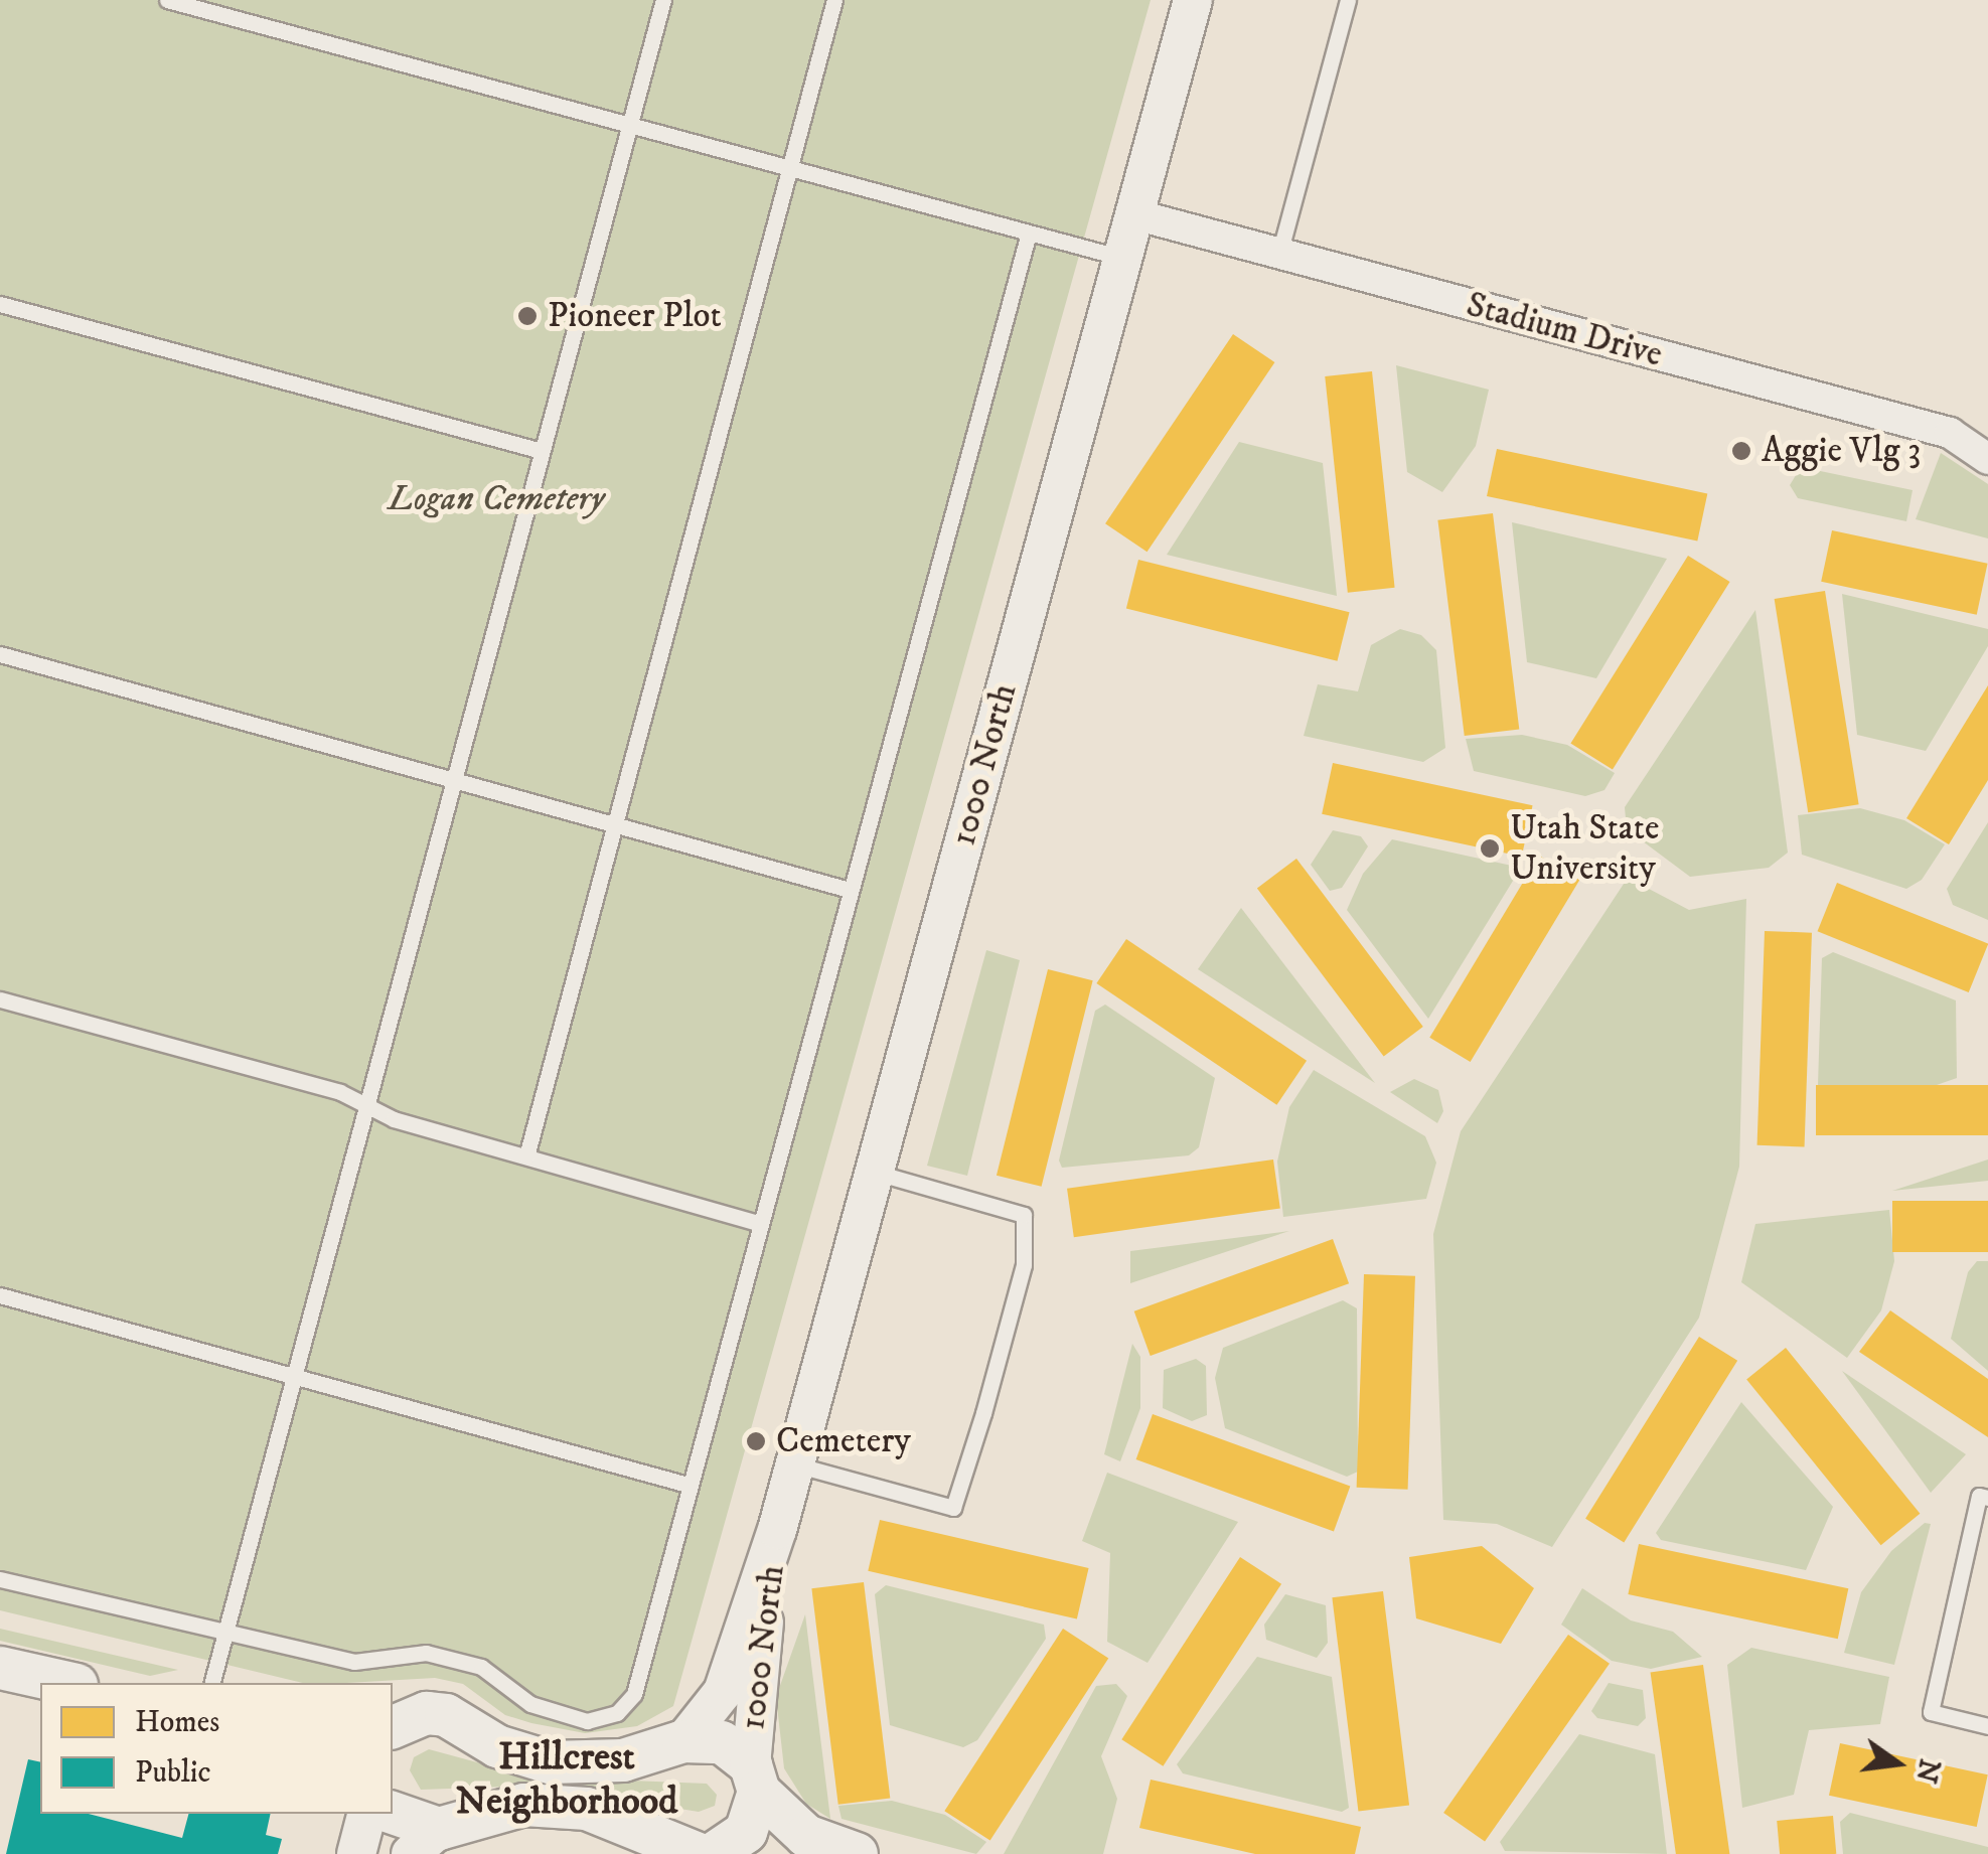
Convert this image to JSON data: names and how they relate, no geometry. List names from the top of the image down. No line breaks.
{"streets":{"street":["Stadium Drive","1000 North"]},"crossings":[["Stadium Drive","1000 North"]],"districts":["Hillcrest Neighborhood"],"parks":["Logan Cemetery"],"places":["Pioneer Plot","Aggie Vlg 3","Utah State University","Cemetery"],"legend":["Homes","Public"],"north":"right"}
